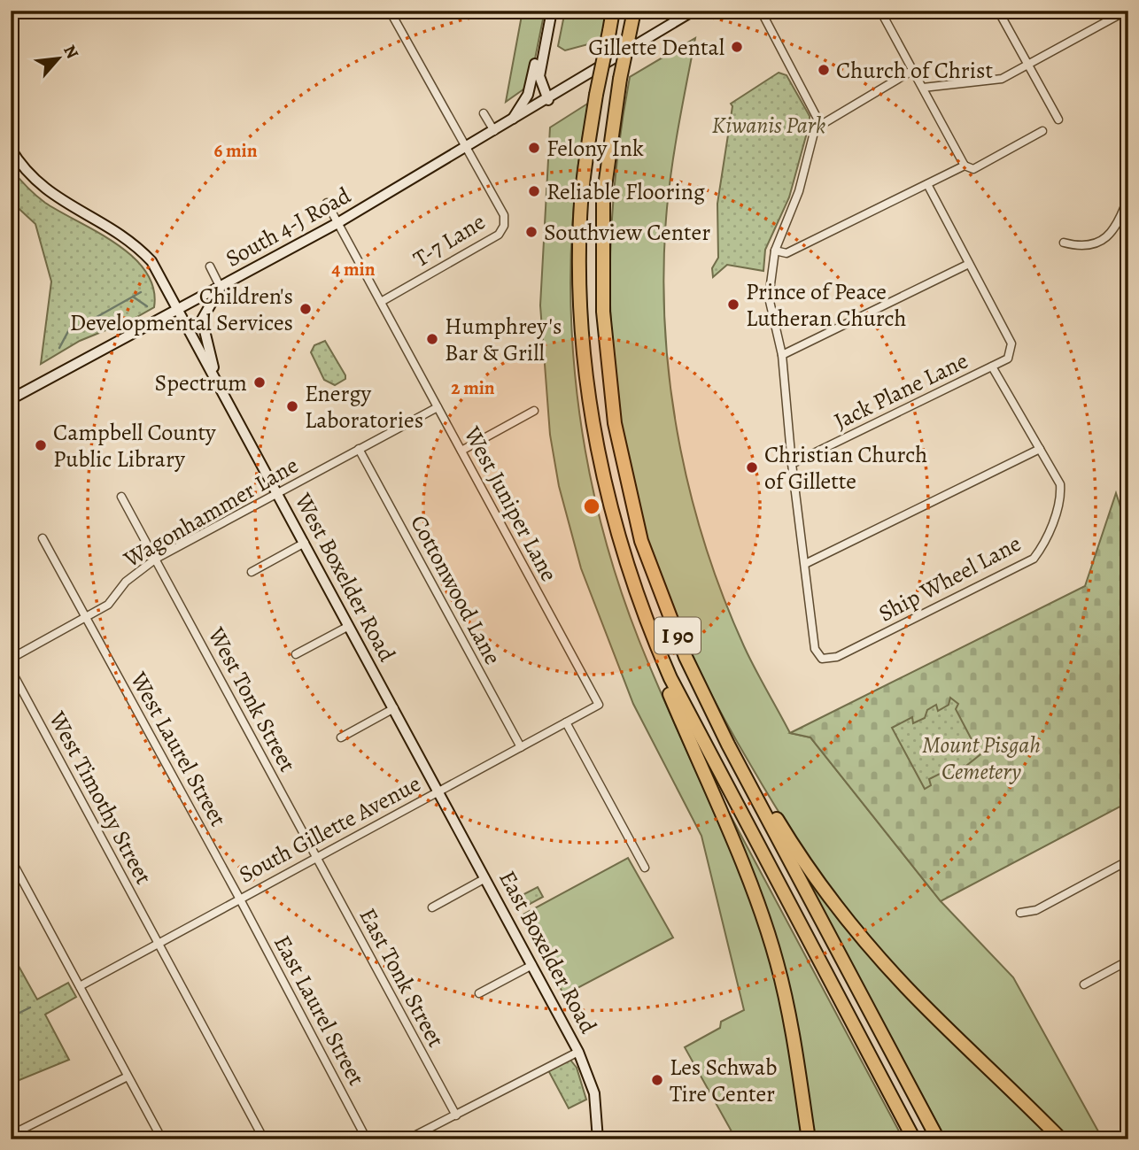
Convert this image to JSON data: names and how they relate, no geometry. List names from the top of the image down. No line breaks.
{"streets":{"highway":["I 90"],"main road":["South 4-J Road","West Boxelder Road","East Boxelder Road"],"street":["T-7 Lane","Jack Plane Lane","West Juniper Lane","Wagonhammer Lane","Ship Wheel Lane","Cottonwood Lane","West Tonk Street","West Laurel Street","West Timothy Street","South Gillette Avenue","East Tonk Street","East Laurel Street"]},"crossings":[["South 4-J Road","T-7 Lane"],["South 4-J Road","West Juniper Lane"],["T-7 Lane","West Juniper Lane"],["West Juniper Lane","Wagonhammer Lane"],["West Juniper Lane","South Gillette Avenue"],["Wagonhammer Lane","West Boxelder Road"],["Wagonhammer Lane","Cottonwood Lane"],["Wagonhammer Lane","West Tonk Street"],["Wagonhammer Lane","West Laurel Street"],["West Boxelder Road","South Gillette Avenue"],["West Boxelder Road","East Boxelder Road"],["Cottonwood Lane","South Gillette Avenue"],["West Tonk Street","South Gillette Avenue"],["West Tonk Street","East Tonk Street"],["West Laurel Street","South Gillette Avenue"],["West Laurel Street","East Laurel Street"],["West Timothy Street","South Gillette Avenue"],["South Gillette Avenue","East Boxelder Road"],["South Gillette Avenue","East Tonk Street"],["South Gillette Avenue","East Laurel Street"]],"parks":["Kiwanis Park","Mount Pisgah Cemetery"],"places":["Gillette Dental","Church of Christ","Felony Ink","Reliable Flooring","Southview Center","Prince of Peace Lutheran Church","Children's Developmental Services","Humphrey's Bar & Grill","Spectrum","Energy Laboratories","Campbell County Public Library","Christian Church of Gillette","Les Schwab Tire Center"],"north":"top right","rings":["6 min","4 min","2 min"]}
